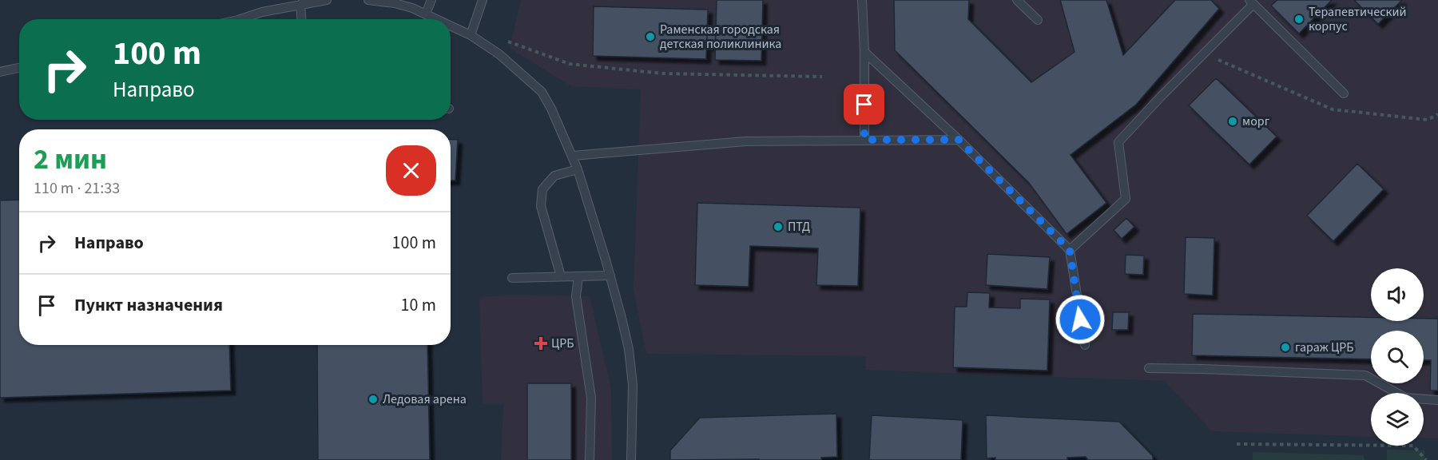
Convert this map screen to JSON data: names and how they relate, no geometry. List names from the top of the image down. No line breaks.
{"places":{"other":["Терапевтический корпус","Раменская городская детская поликлиника","морг","ПТД","гараж ЦРБ","Ледовая арена"],"health":["ЦРБ"]},"page":{"turn":["100 m","Направо"],"heading":["2 мин","110 m · 21:33"],"list":[{"name":"Направо","value":"100 m"},{"name":"Пункт назначения","value":"10 m"}]}}
